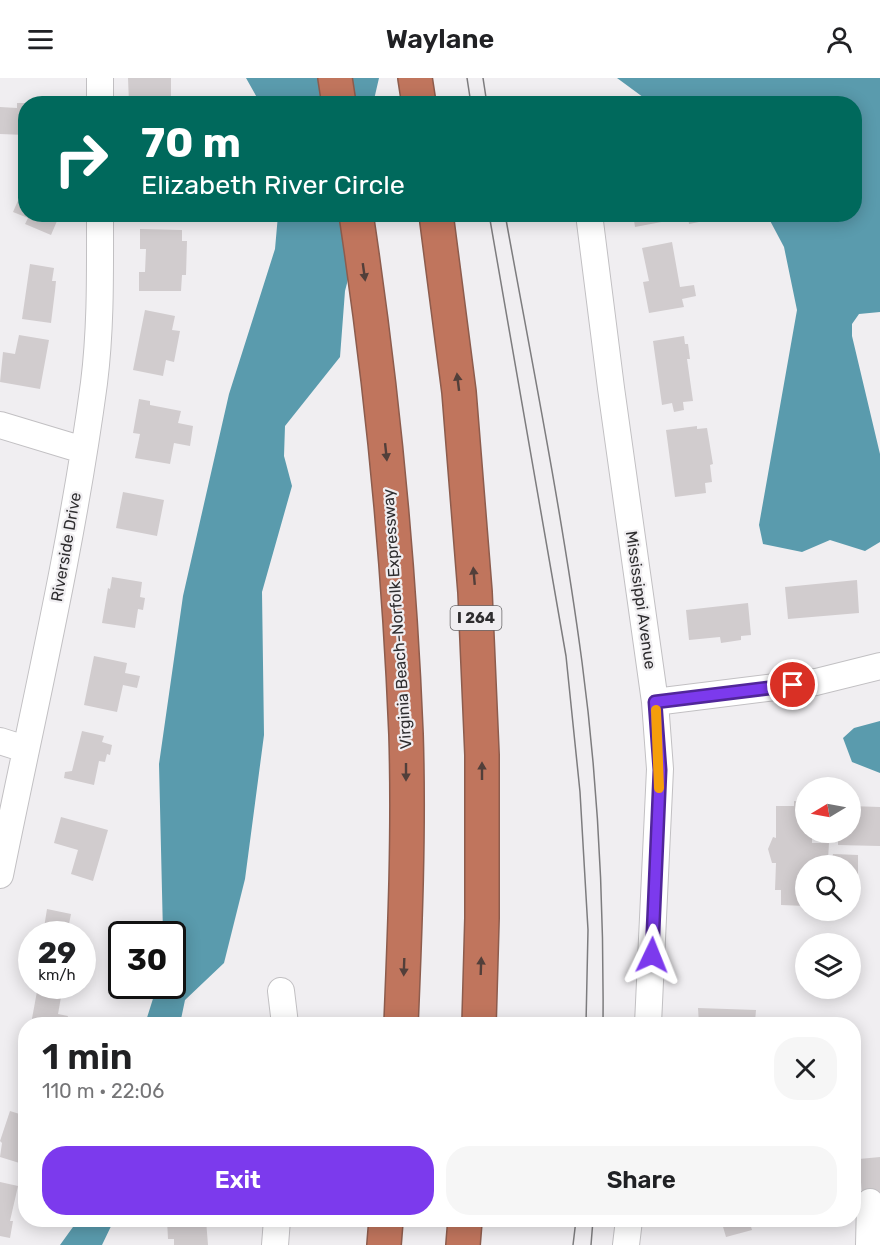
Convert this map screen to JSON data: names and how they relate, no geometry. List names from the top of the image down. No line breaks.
{"streets":{"highway":["I 264","Virginia Beach-Norfolk Expressway"],"street":["Riverside Drive","Mississippi Avenue"]},"north":"left","page":{"header":"Waylane","turn":["70 m","Elizabeth River Circle"],"speed":"29 km/h","limit":"30","heading":["1 min","110 m · 22:06"],"buttons":["Exit","Share"]}}
